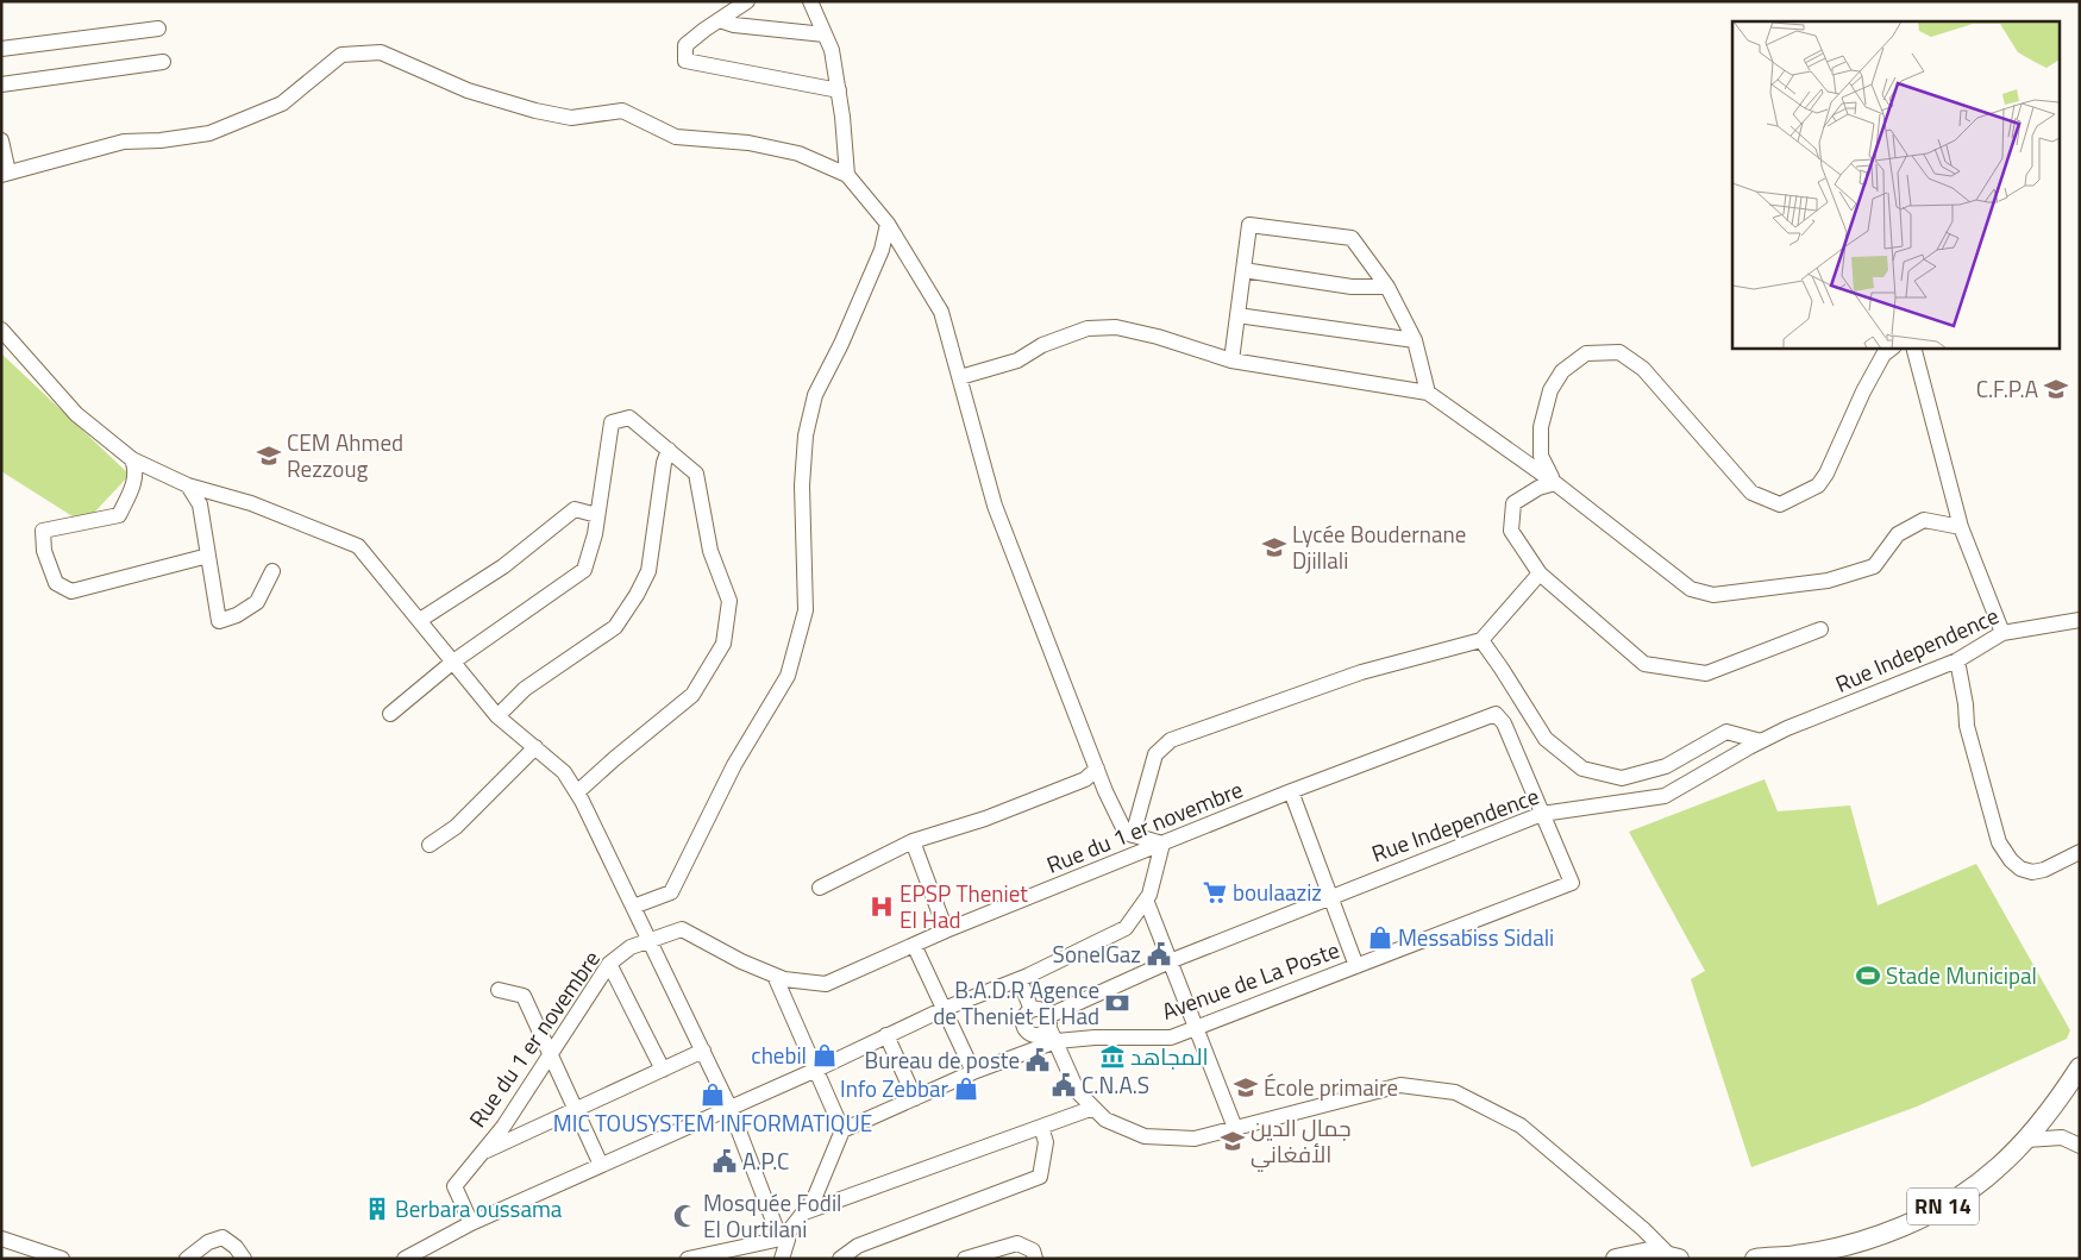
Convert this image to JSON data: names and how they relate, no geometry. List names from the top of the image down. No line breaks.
{"streets":{"main road":["RN 14"],"street":["Rue Independence","Rue du 1 er novembre","Avenue de La Poste"]},"crossings":[["Rue Independence","Avenue de La Poste"],["Rue du 1 er novembre","Avenue de La Poste"]],"places":{"school or university":["C.F.P.A","CEM Ahmed Rezzoug","Lycée Boudernane Djillali","École primaire","جمال الدين الأفغاني"],"supermarket":["boulaaziz"],"hospital":["EPSP Theniet El Had"],"shop":["Messabiss Sidali","chebil","Info Zebbar","MIC TOUSYSTEM INFORMATIQUE"],"public building":["SonelGaz","Bureau de poste","C.N.A.S","A.P.C"],"sports":["Stade Municipal"],"bank":["B.A.D.R Agence de Theniet El Had"],"museum":["المجاهد"],"building":["Berbara oussama"],"mosque":["Mosquée Fodil El Ourtilani"]}}
